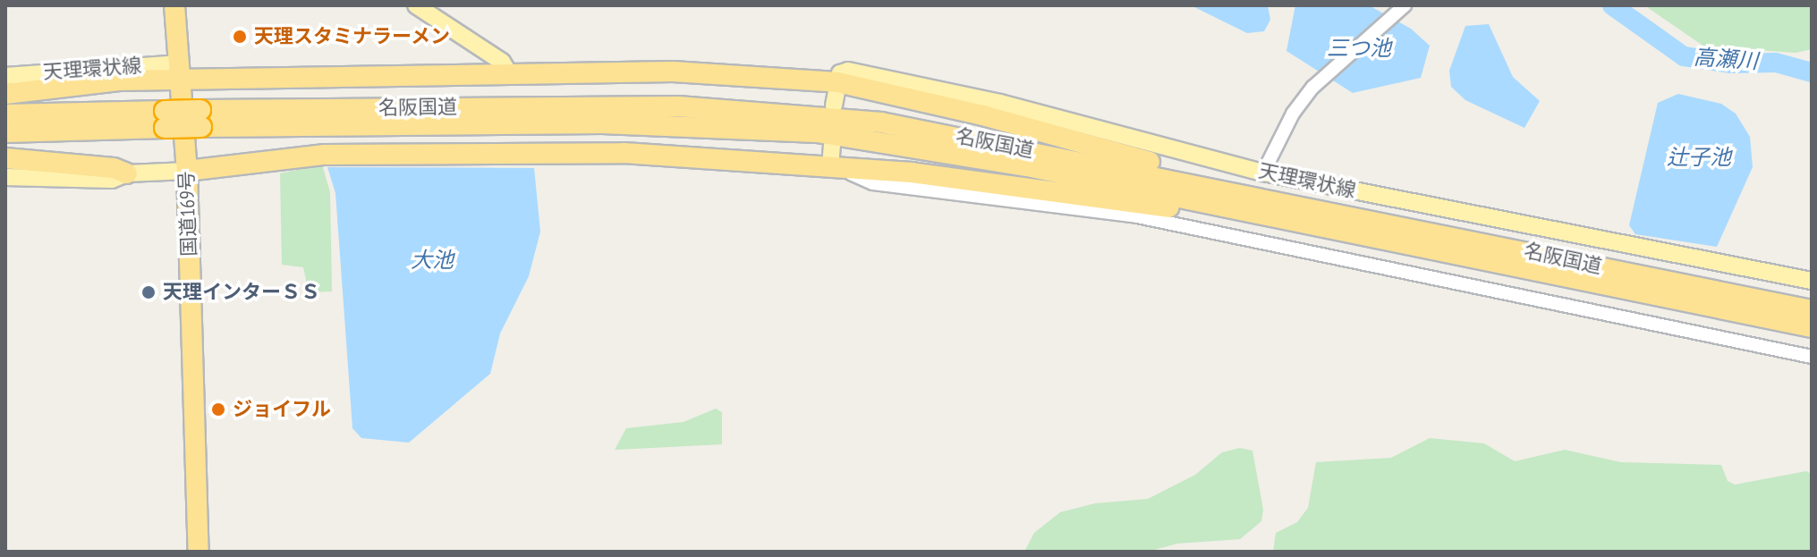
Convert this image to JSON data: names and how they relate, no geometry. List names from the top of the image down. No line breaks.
{"streets":{"highway":["名阪国道","国道169号"],"main road":["天理環状線"]},"crossings":[["天理環状線","国道169号"]],"water":["三つ池","高瀬川","辻子池","大池"],"places":["天理スタミナラーメン","天理インターＳＳ","ジョイフル"]}
